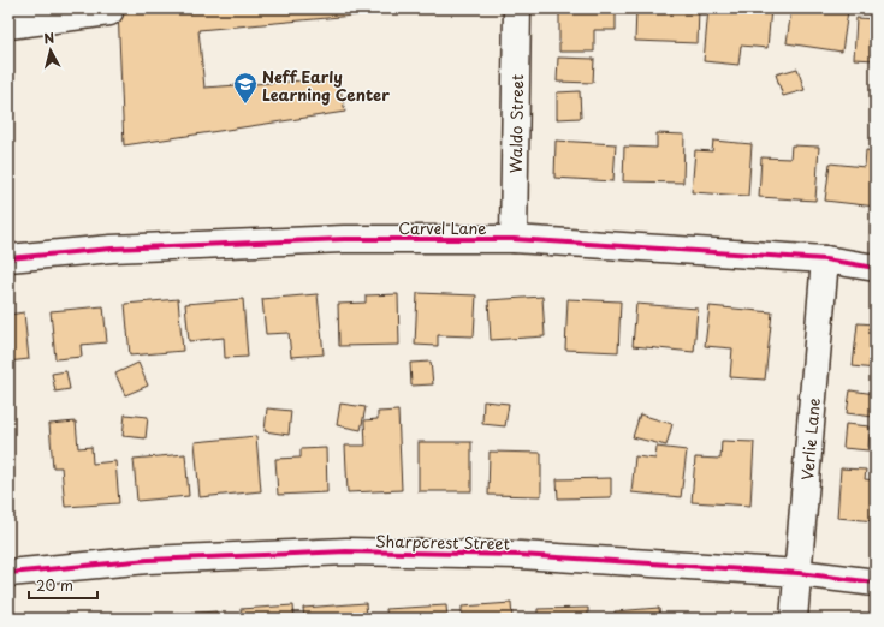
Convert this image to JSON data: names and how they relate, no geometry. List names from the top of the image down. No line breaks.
{"streets":{"street":["Waldo Street","Carvel Lane","Verlie Lane","Sharpcrest Street"]},"crossings":[["Waldo Street","Carvel Lane"],["Carvel Lane","Verlie Lane"],["Verlie Lane","Sharpcrest Street"]],"places":{"school or university":["Neff Early Learning Center"]},"scale_bar":"20 m","north":"top"}
